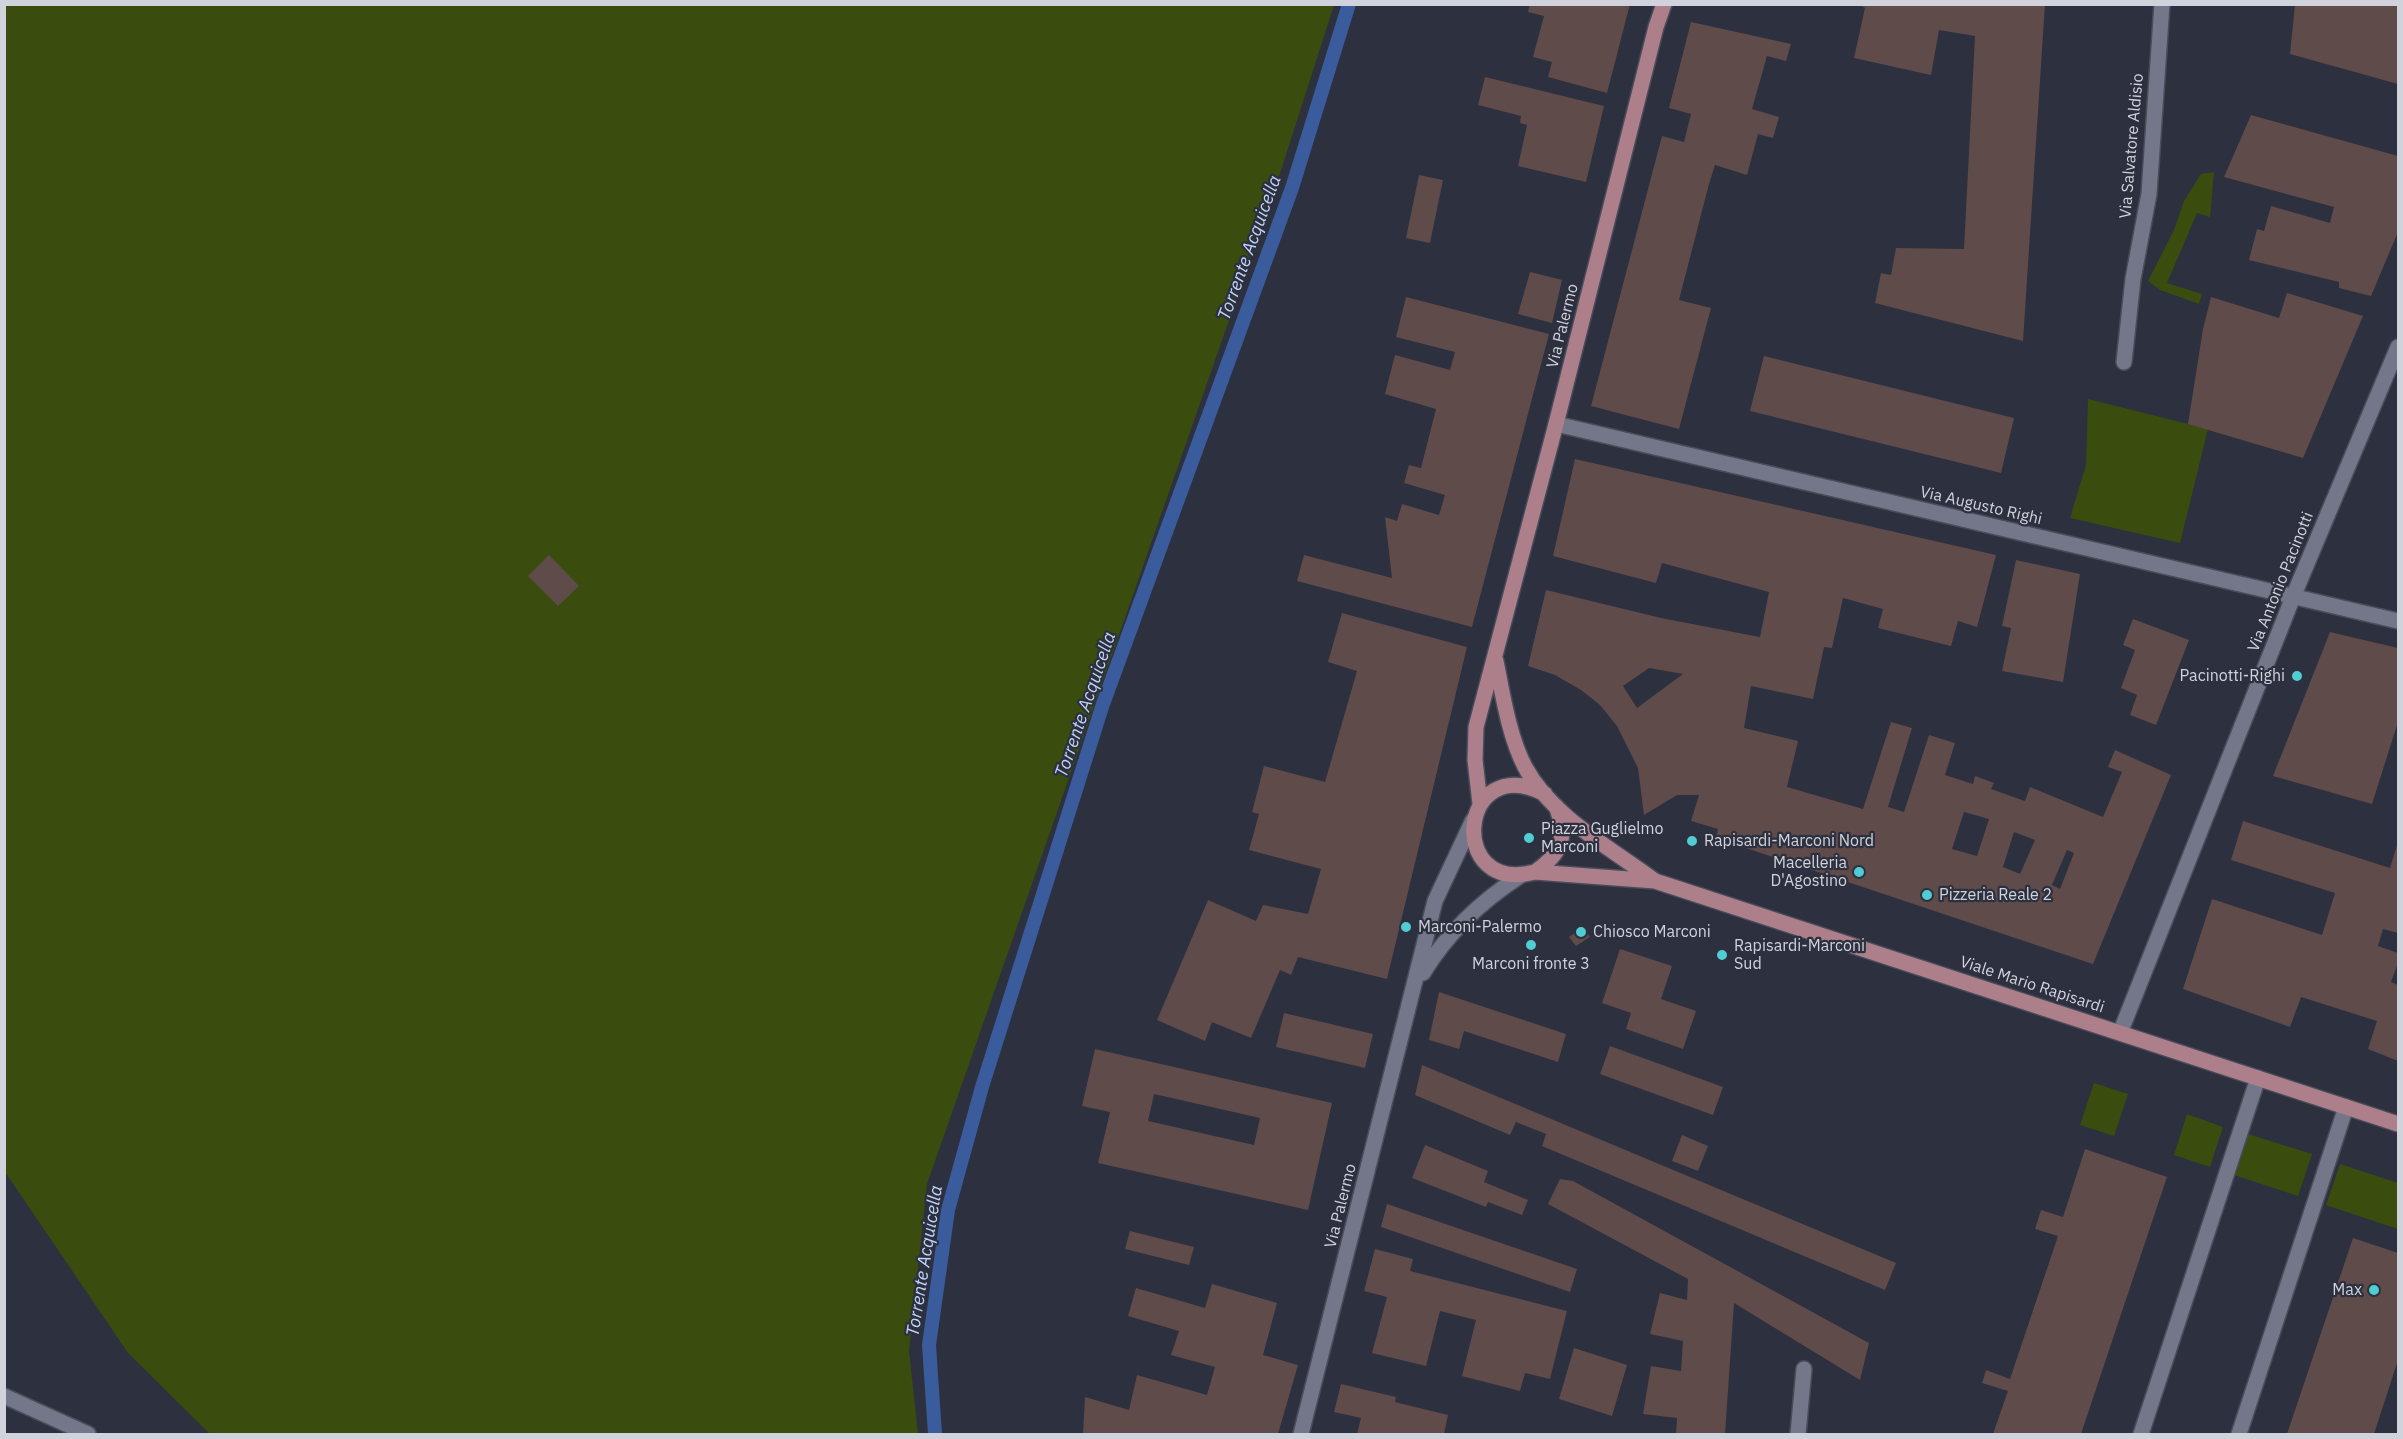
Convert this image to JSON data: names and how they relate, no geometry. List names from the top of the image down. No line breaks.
{"streets":{"main road":["Via Salvatore Aldisio","Via Palermo","Via Augusto Righi","Via Antonio Pacinotti","Viale Mario Rapisardi"]},"crossings":[["Via Palermo","Via Augusto Righi"],["Via Augusto Righi","Via Antonio Pacinotti"],["Via Antonio Pacinotti","Viale Mario Rapisardi"]],"water":["Torrente Acquicella"],"places":["Pacinotti-Righi","Piazza Guglielmo Marconi","Rapisardi-Marconi Nord","Macelleria D'Agostino","Pizzeria Reale 2","Marconi-Palermo","Chiosco Marconi","Marconi fronte 3","Rapisardi-Marconi Sud","Max"]}
